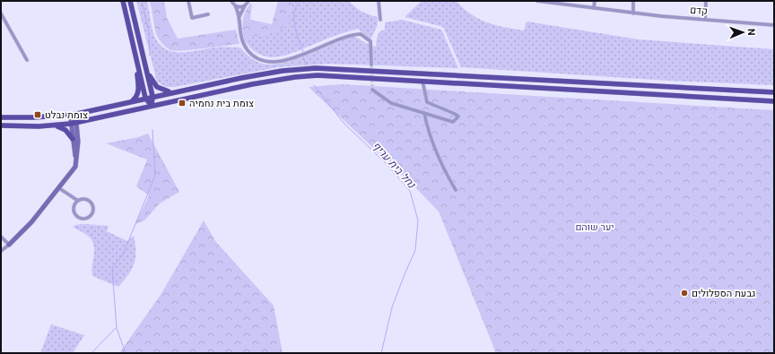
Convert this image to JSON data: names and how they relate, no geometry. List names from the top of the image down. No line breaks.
{"streets":{"street":["קדם"]},"water":["נחל בית עריף"],"parks":["יער שוהם"],"places":{"transit":["צומת בית נחמיה","צומת נבלט"],"other":["גבעת הספלולים"]},"north":"right"}
